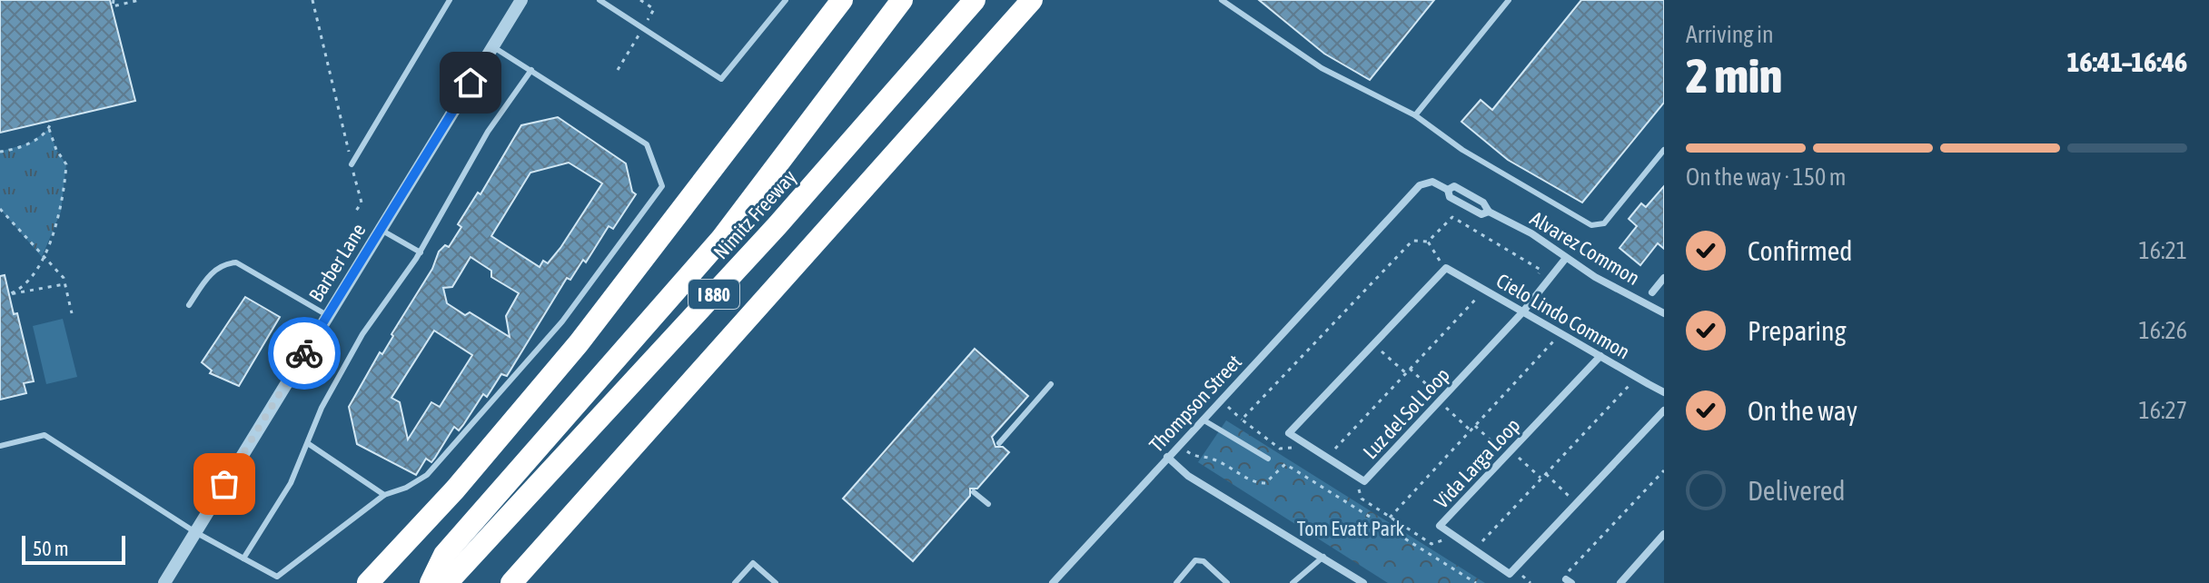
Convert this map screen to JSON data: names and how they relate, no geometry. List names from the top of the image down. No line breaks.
{"streets":{"highway":["Nimitz Freeway","I 880"],"street":["Alvarez Common","Barber Lane","Cielo Lindo Common","Thompson Street","Luz del Sol Loop","Vida Larga Loop"]},"crossings":[["Alvarez Common","Thompson Street"],["Alvarez Common","Luz del Sol Loop"],["Cielo Lindo Common","Luz del Sol Loop"],["Cielo Lindo Common","Vida Larga Loop"]],"parks":["Tom Evatt Park"],"scale_bar":"50 m","page":{"heading":["2 min","Arriving in","16:41–16:46"],"bar":"On the way · 150 m","list":[["Confirmed","16:21"],["Preparing","16:26"],["On the way","16:27"],"Delivered"],"scale":"50 m"}}
